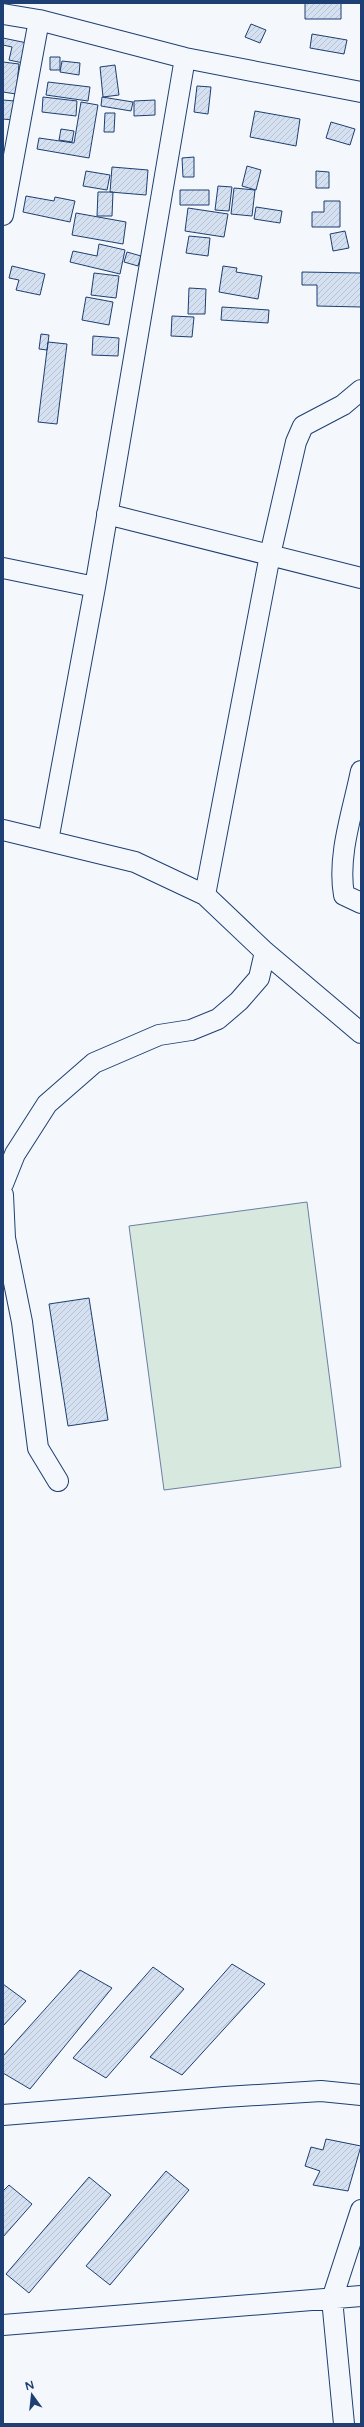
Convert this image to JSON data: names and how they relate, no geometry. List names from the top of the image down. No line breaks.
{"north":"top"}
